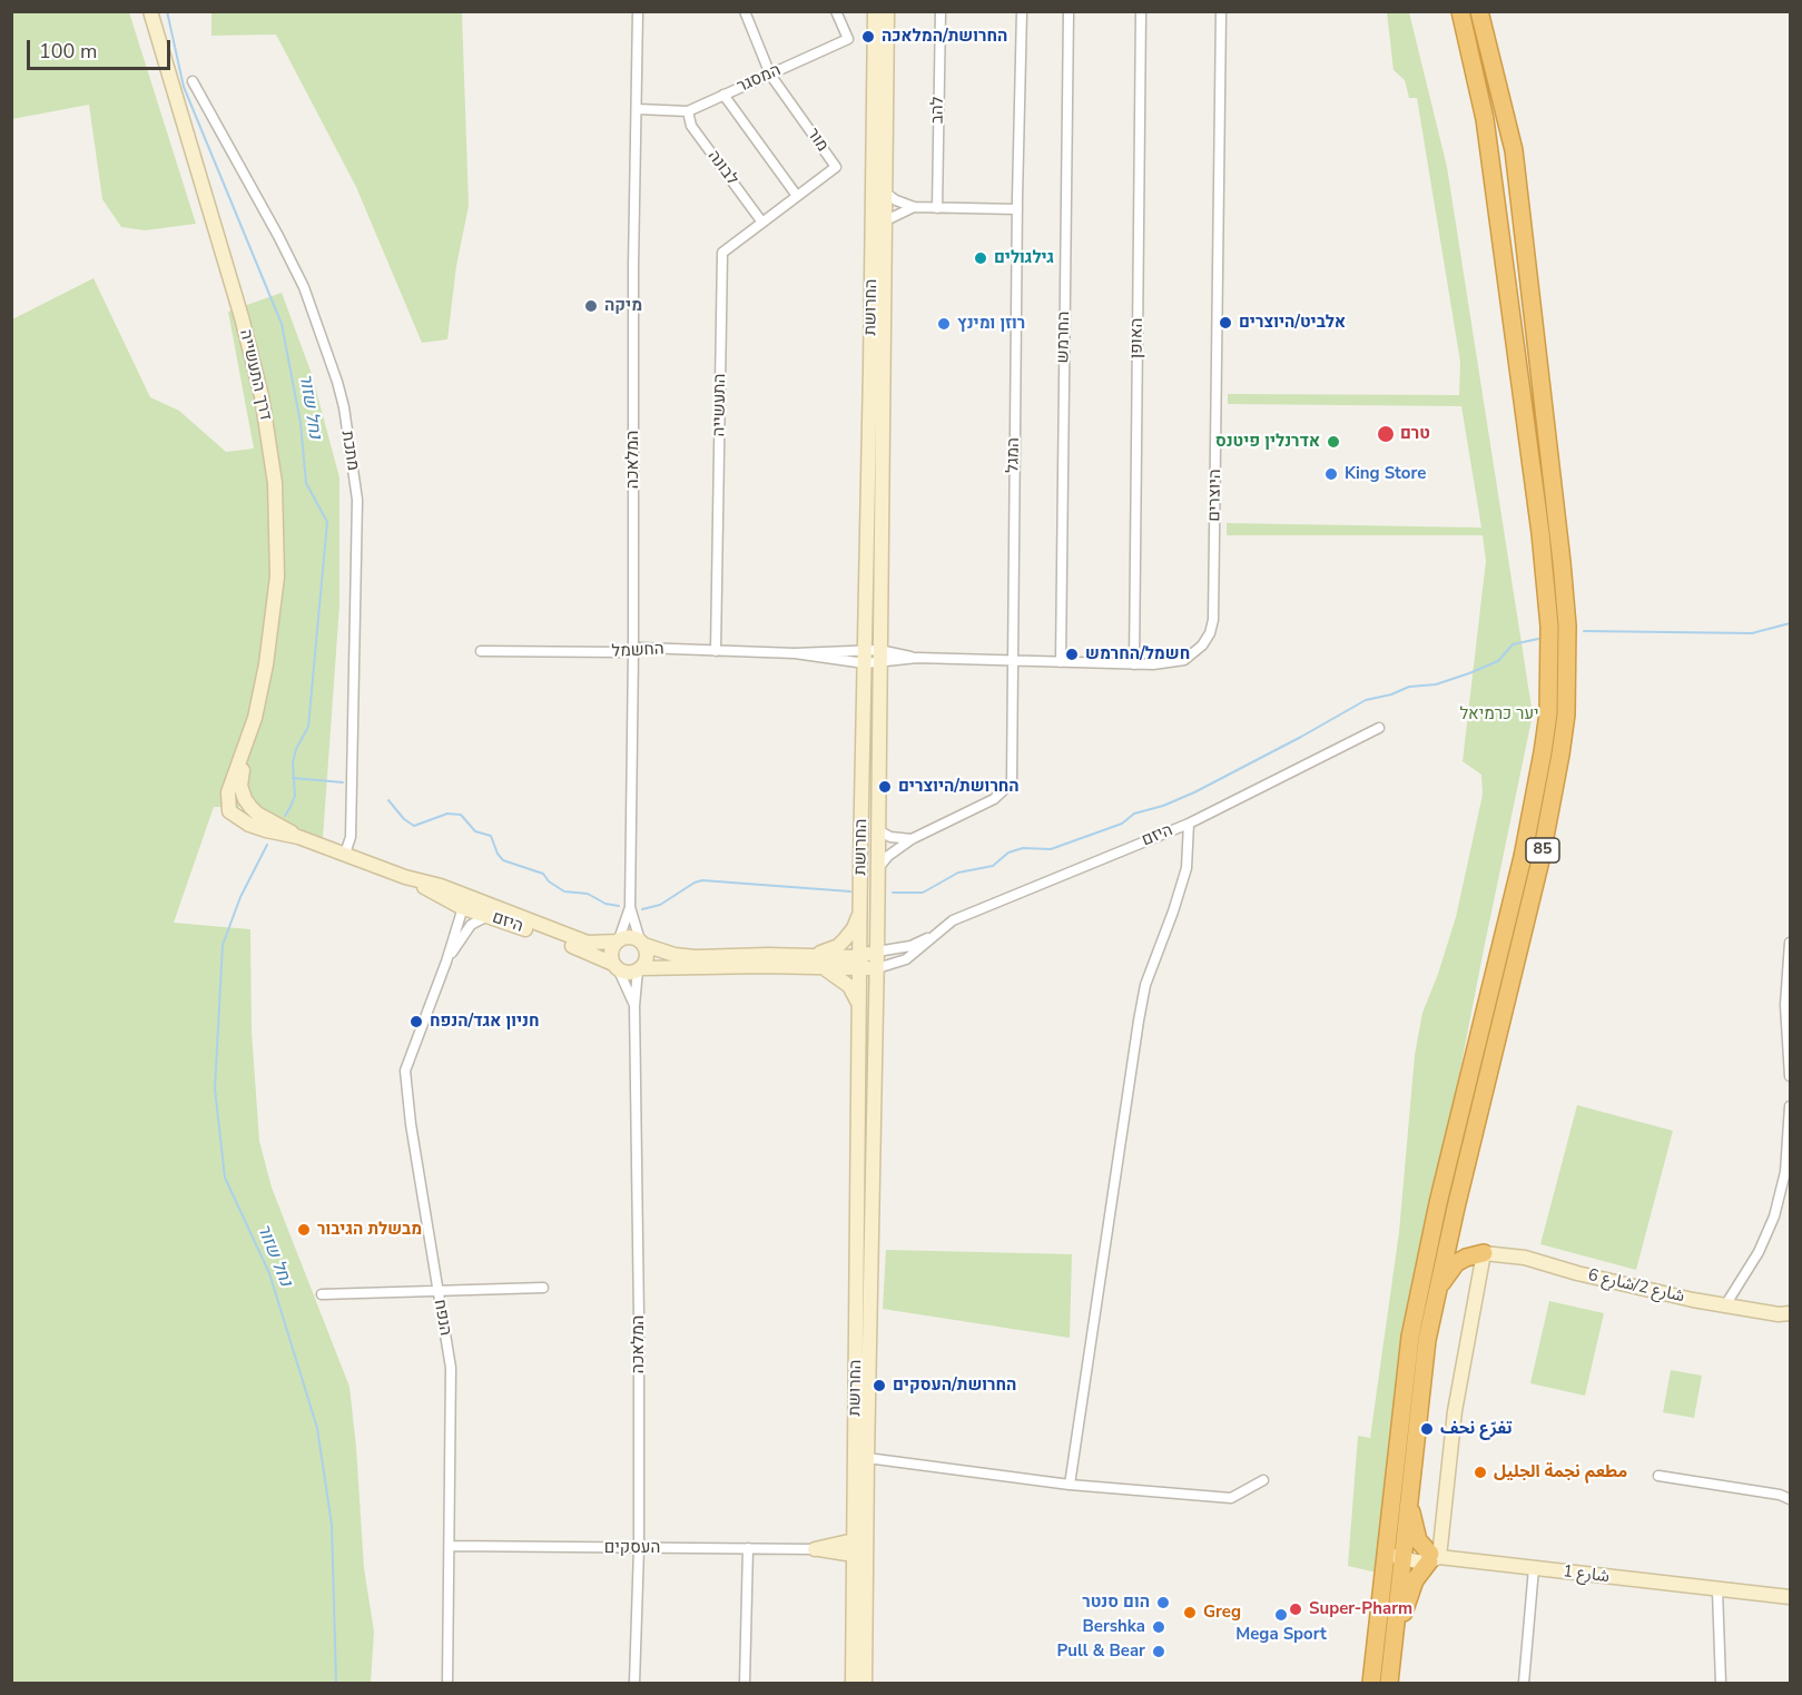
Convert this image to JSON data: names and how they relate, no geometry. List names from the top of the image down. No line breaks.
{"streets":{"highway":["85"],"street":["המסגר","להב","מור","לבונה","החרושת","החרמש","האופן","דרך התעשייה","התעשייה","מתכת","המגל","המלאכה","היוצרים","החשמל","היזם","شارع 2/شارع 6","הנפח","העסקים","شارع 1"]},"crossings":[["המסגר","מור"],["המסגר","לבונה"],["המסגר","המלאכה"],["מור","התעשייה"],["לבונה","התעשייה"],["החרושת","המגל"],["החרושת","היוצרים"],["החרושת","החשמל"],["החרושת","היזם"],["החרמש","היוצרים"],["האופן","היוצרים"],["דרך התעשייה","מתכת"],["דרך התעשייה","היזם"],["התעשייה","החשמל"],["מתכת","היזם"],["המגל","היוצרים"],["המלאכה","החשמל"],["המלאכה","היזם"],["המלאכה","העסקים"],["היוצרים","החשמל"],["היזם","הנפח"],["85","شارع 1"],["הנפח","העסקים"]],"water":["נחל שזור"],"parks":["יער כרמיאל"],"places":["החרושת/המלאכה","גילגולים","מיקה","אלביט/היוצרים","רוזן ומינץ","טרם","אדרנלין פיטנס","King Store","חשמל/החרמש","החרושת/היוצרים","חניון אגד/הנפח","מבשלת הגיבור","החרושת/העסקים","تفرّع نحف","مطعم نجمة الجليل","הום סנטר","Super-Pharm","Greg","Mega Sport","Bershka","Pull & Bear"],"scale_bar":"100 m"}
